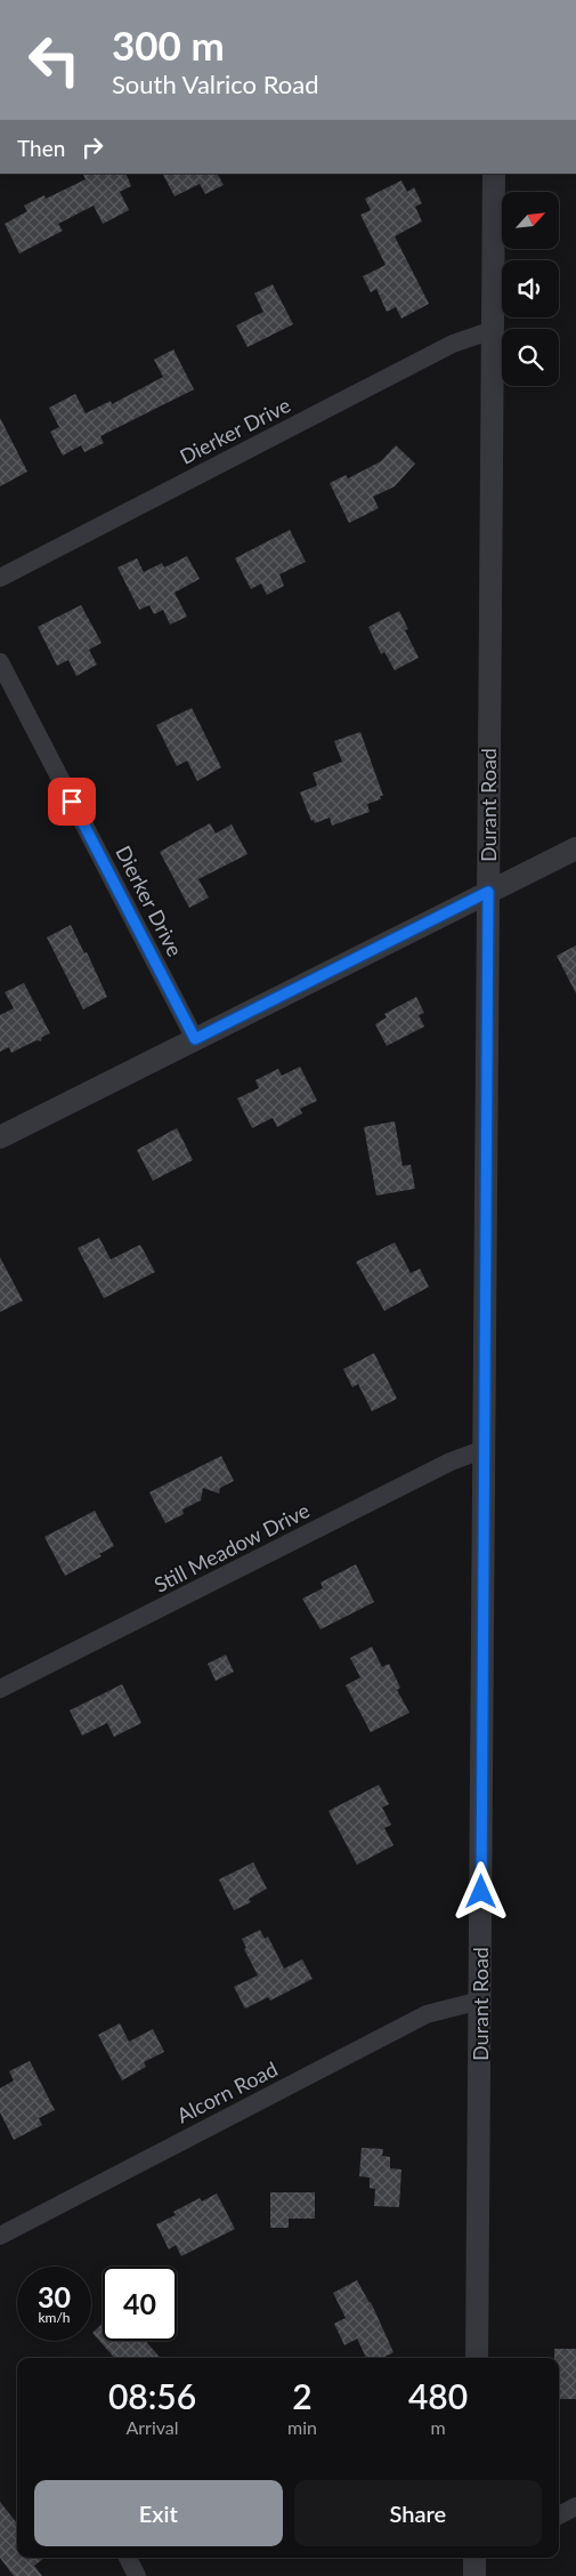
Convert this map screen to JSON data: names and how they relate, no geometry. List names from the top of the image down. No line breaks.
{"streets":{"street":["Dierker Drive","Durant Road","Still Meadow Drive","Alcorn Road"]},"crossings":[["Dierker Drive","Durant Road"],["Durant Road","Still Meadow Drive"],["Durant Road","Alcorn Road"]],"north":"top right","page":{"turn":["300 m","South Valrico Road"],"then":"Then","speed":"30 km/h","limit":"40","eta":["08:56","Arrival","2","min","480","m"],"buttons":["Exit","Share"]}}
